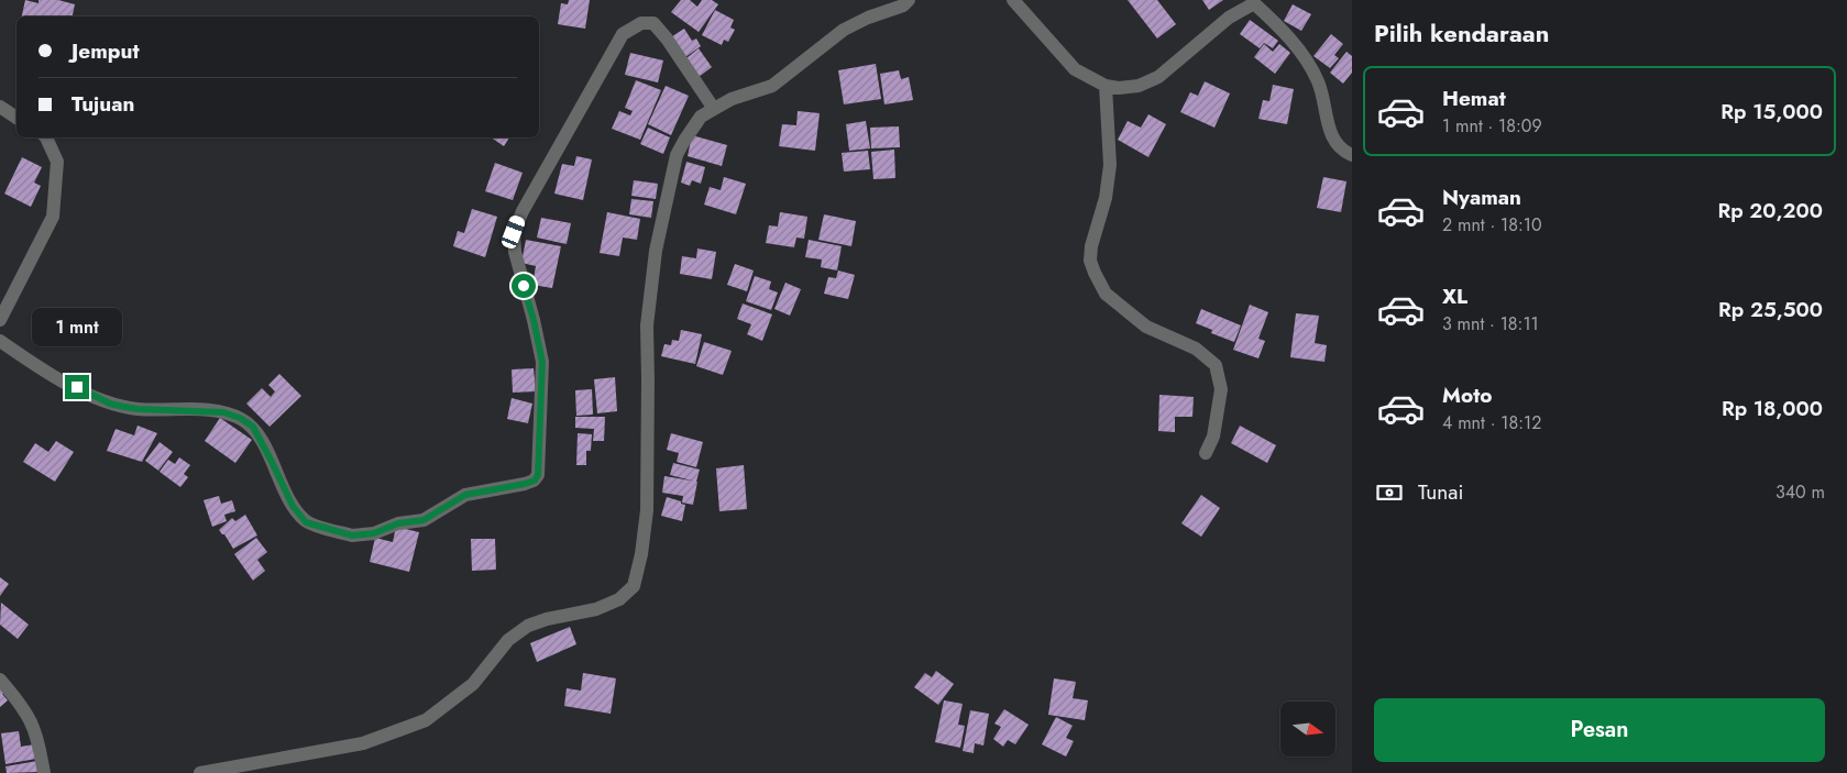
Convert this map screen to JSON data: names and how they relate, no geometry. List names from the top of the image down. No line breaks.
{"north":"right","page":{"heading":"Pilih kendaraan","banner":["Jemput","Tujuan"],"list":[{"name":"Hemat","note":"1 mnt · 18:09","value":"Rp 15,000"},{"name":"Nyaman","note":"2 mnt · 18:10","value":"Rp 20,200"},{"name":"XL","note":"3 mnt · 18:11","value":"Rp 25,500"},{"name":"Moto","note":"4 mnt · 18:12","value":"Rp 18,000"}],"bubble":"1 mnt","pay":["Tunai","340 m"],"buttons":"Pesan"}}
